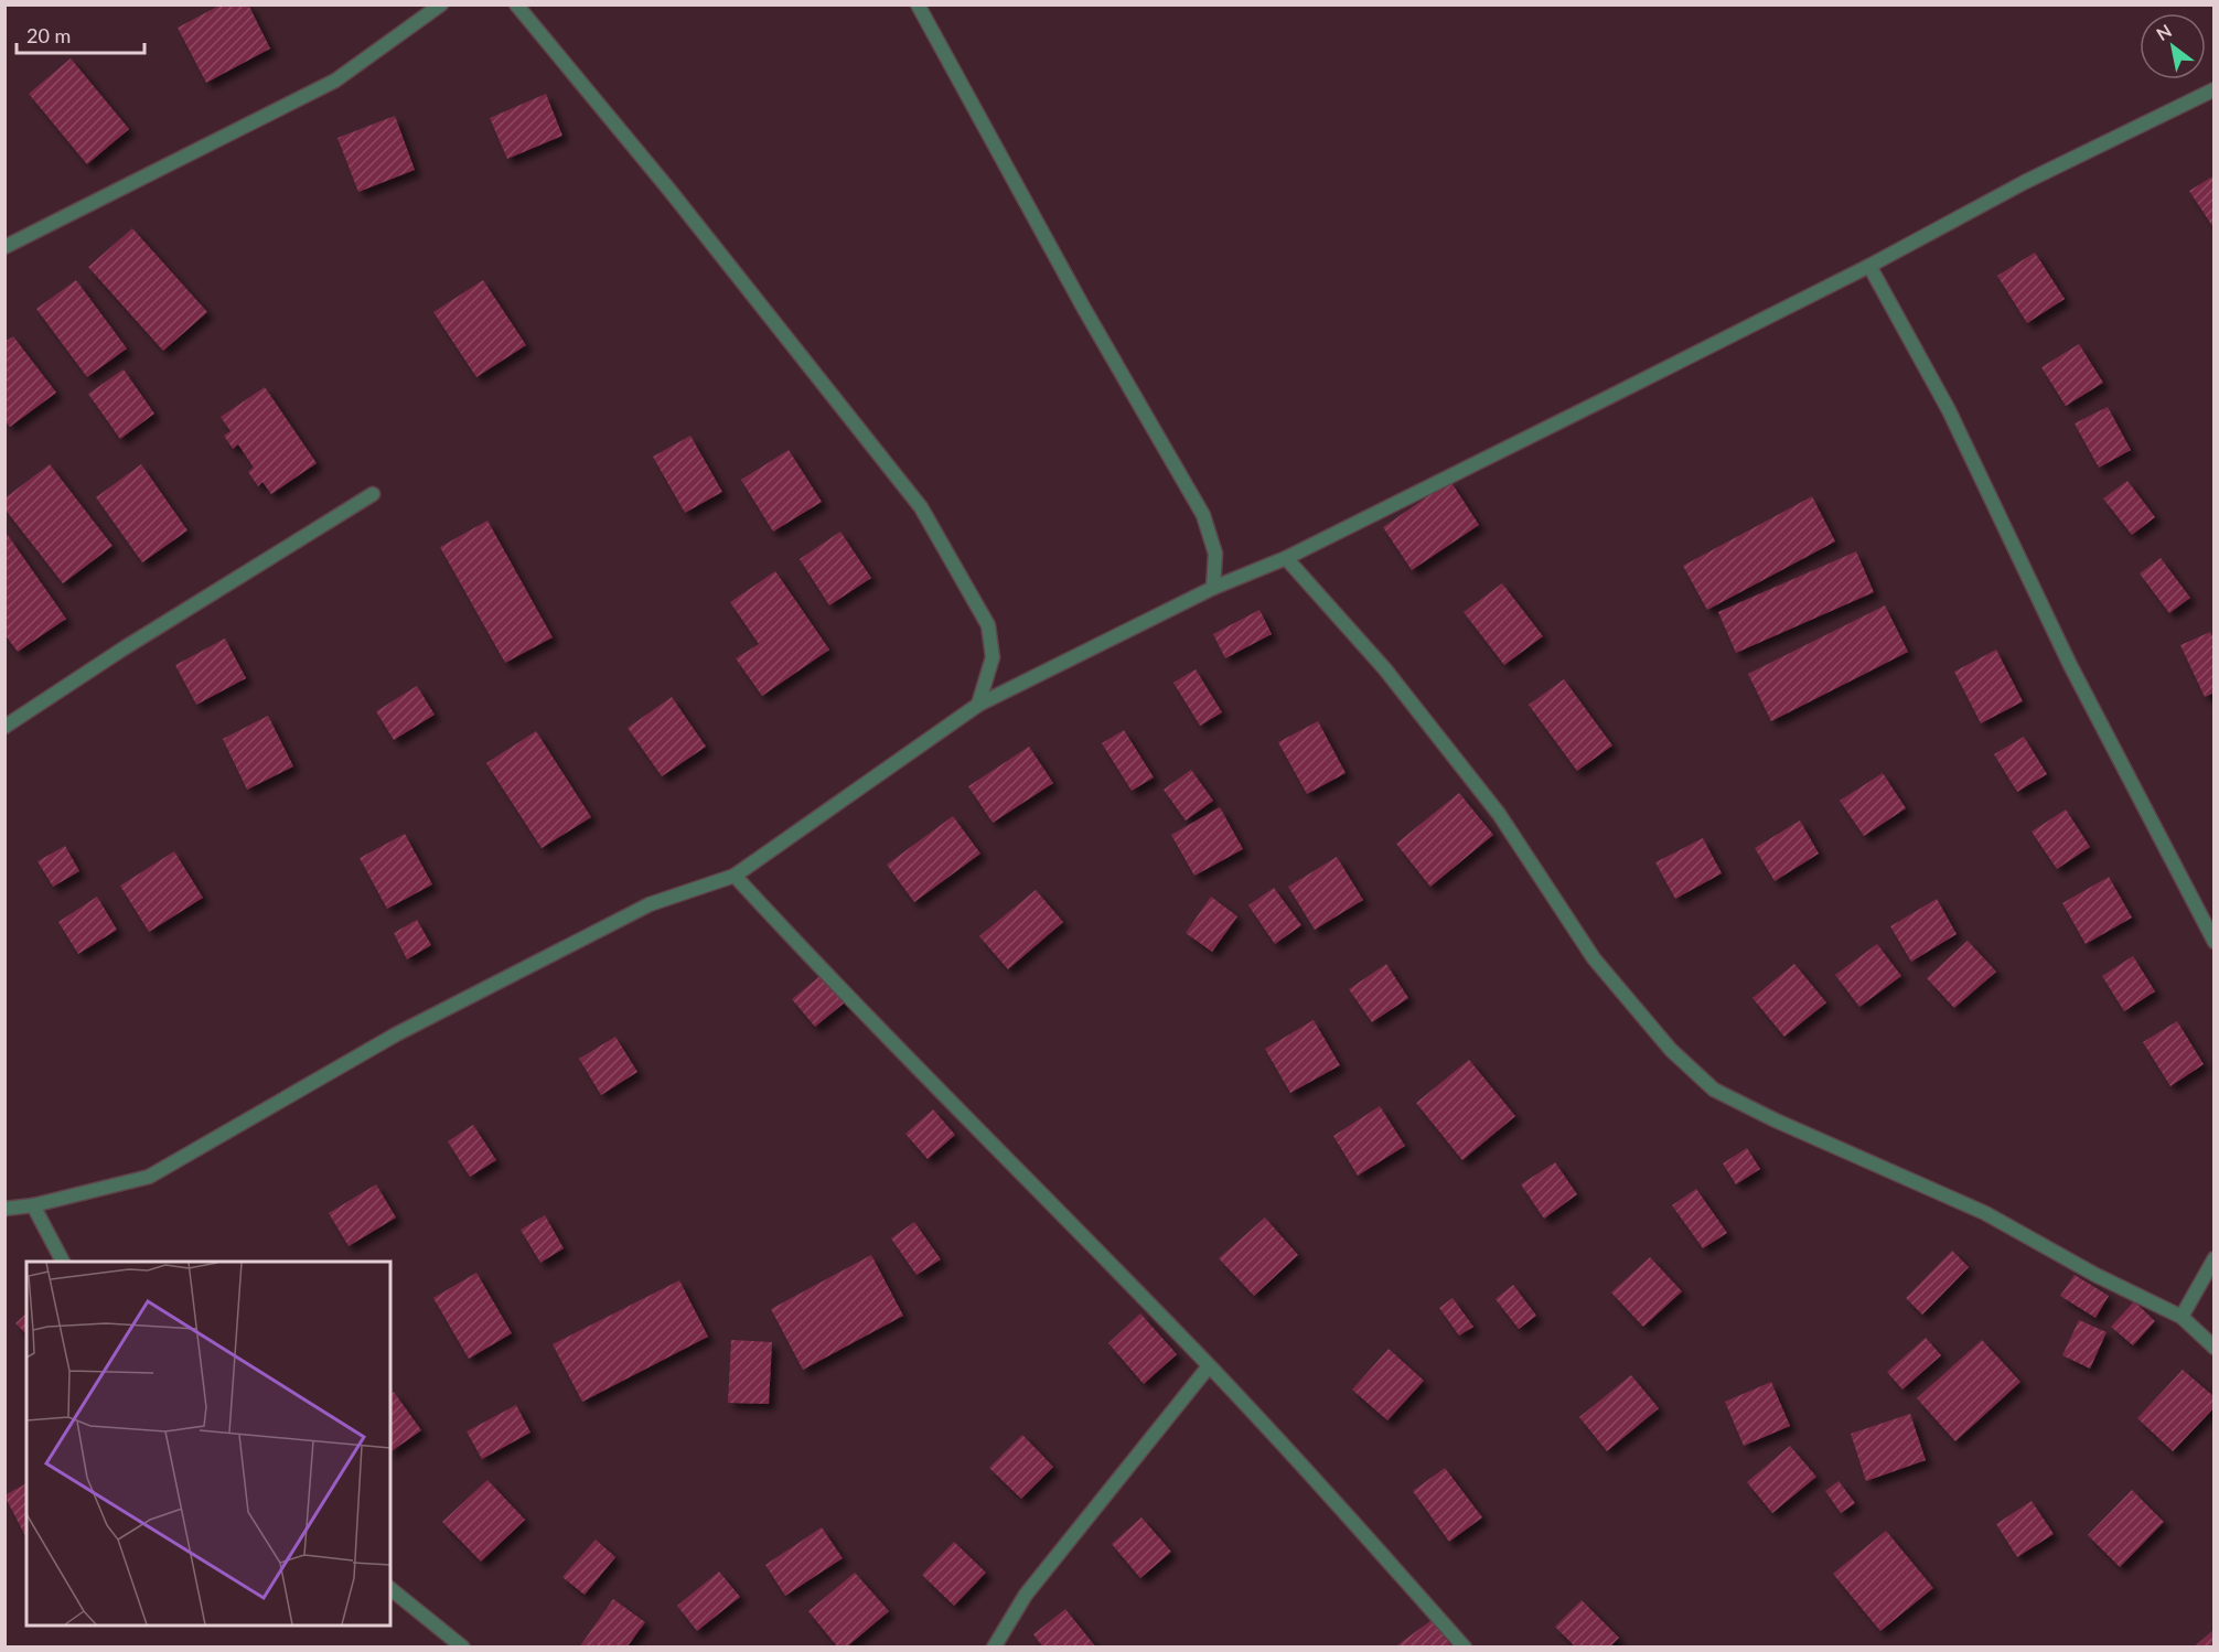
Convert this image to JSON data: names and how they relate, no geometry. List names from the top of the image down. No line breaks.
{"scale_bar":"20 m","north":"top left"}
